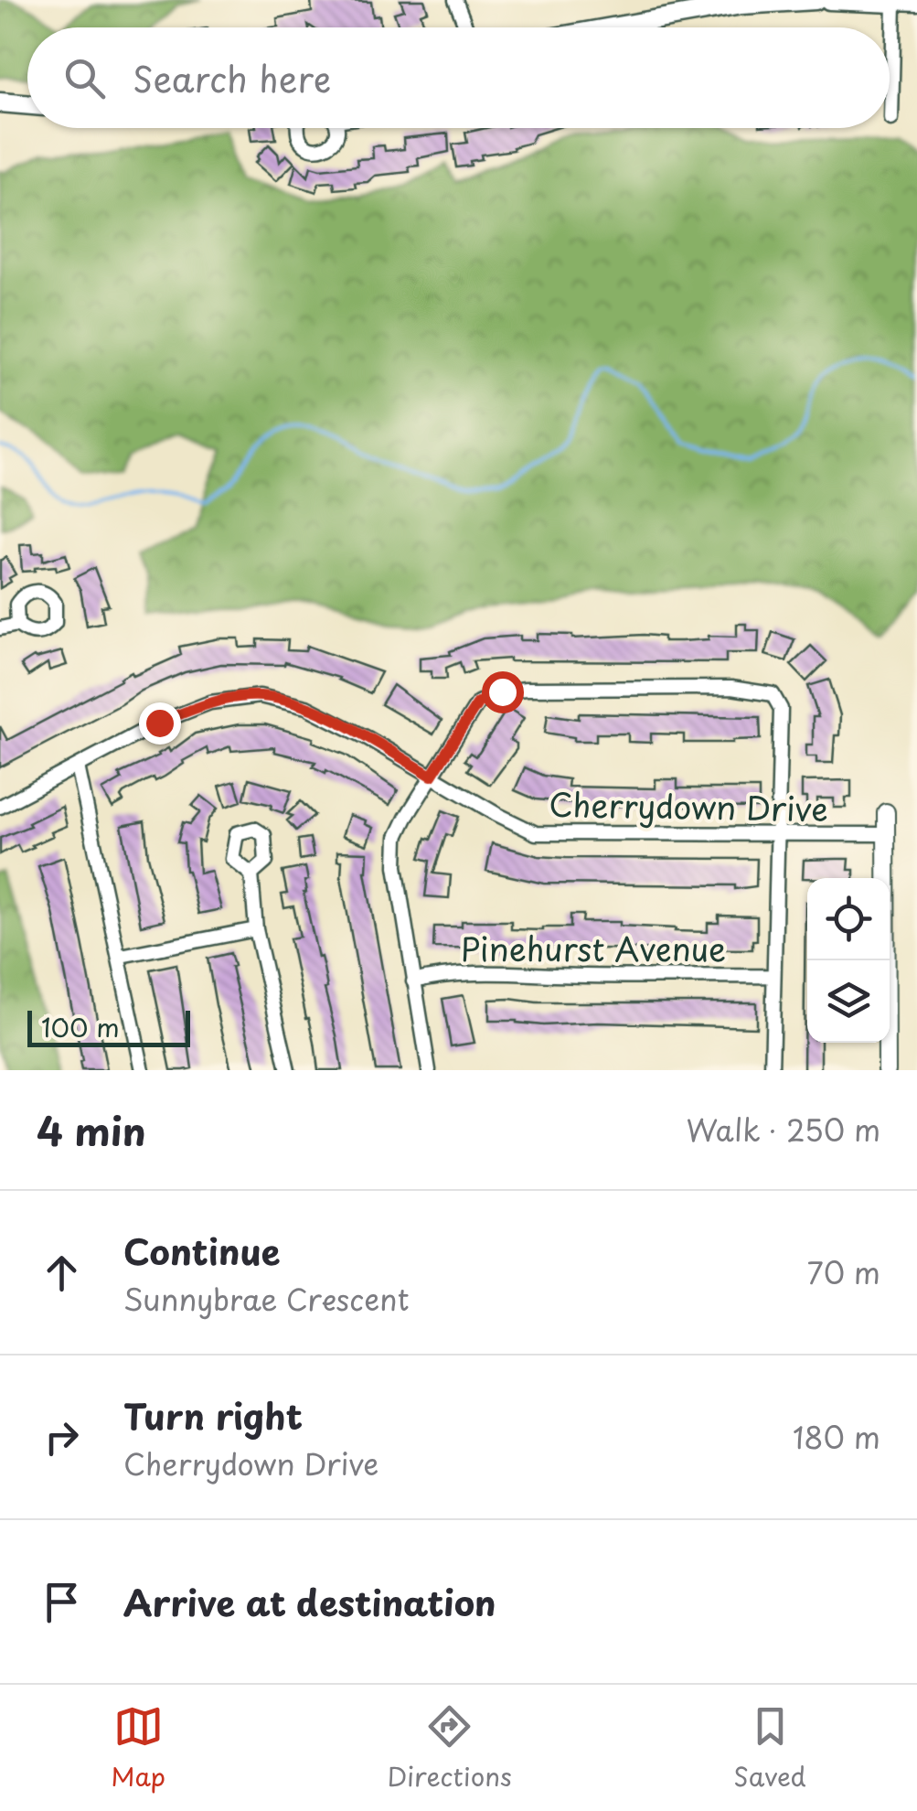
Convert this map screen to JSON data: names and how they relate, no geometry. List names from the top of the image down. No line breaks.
{"streets":{"street":["Cherrydown Drive","Pinehurst Avenue"]},"scale_bar":"100 m","page":{"search":"Search here","scale":"100 m","heading":["4 min","Walk · 250 m"],"list":[["Continue","Sunnybrae Crescent","70 m"],["Turn right","Cherrydown Drive","180 m"],"Arrive at destination"],"nav":["Map","Directions","Saved"]}}
